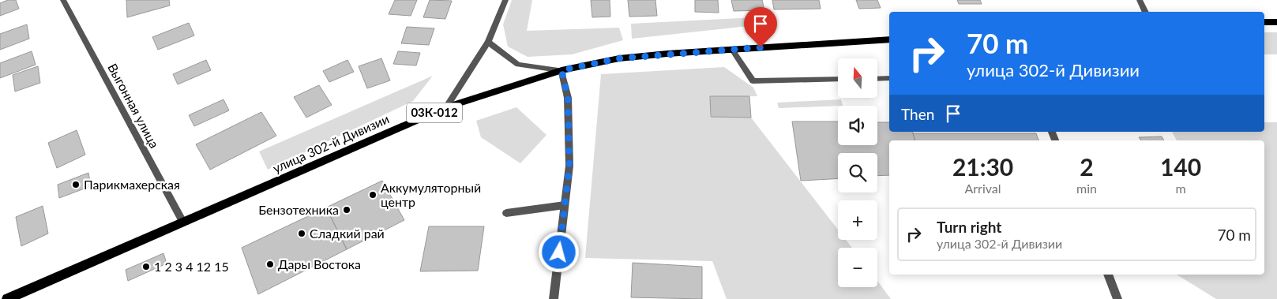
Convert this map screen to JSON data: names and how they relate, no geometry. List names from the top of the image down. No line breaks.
{"streets":{"main road":["03К-012","улица 302-й Дивизии"],"street":["Выгонная улица"]},"crossings":[["Выгонная улица","улица 302-й Дивизии"]],"places":["Парикмахерская","Аккумуляторный центр","Бензотехника","Сладкий рай","Дары Востока","1 2 3 4 12 15"],"north":"top","page":{"turn":["70 m","улица 302-й Дивизии"],"map_buttons":["+","−"],"then":"Then","eta":["21:30","Arrival","2","min","140","m"],"list":[{"name":"Turn right","note":"улица 302-й Дивизии","value":"70 m"}]}}
